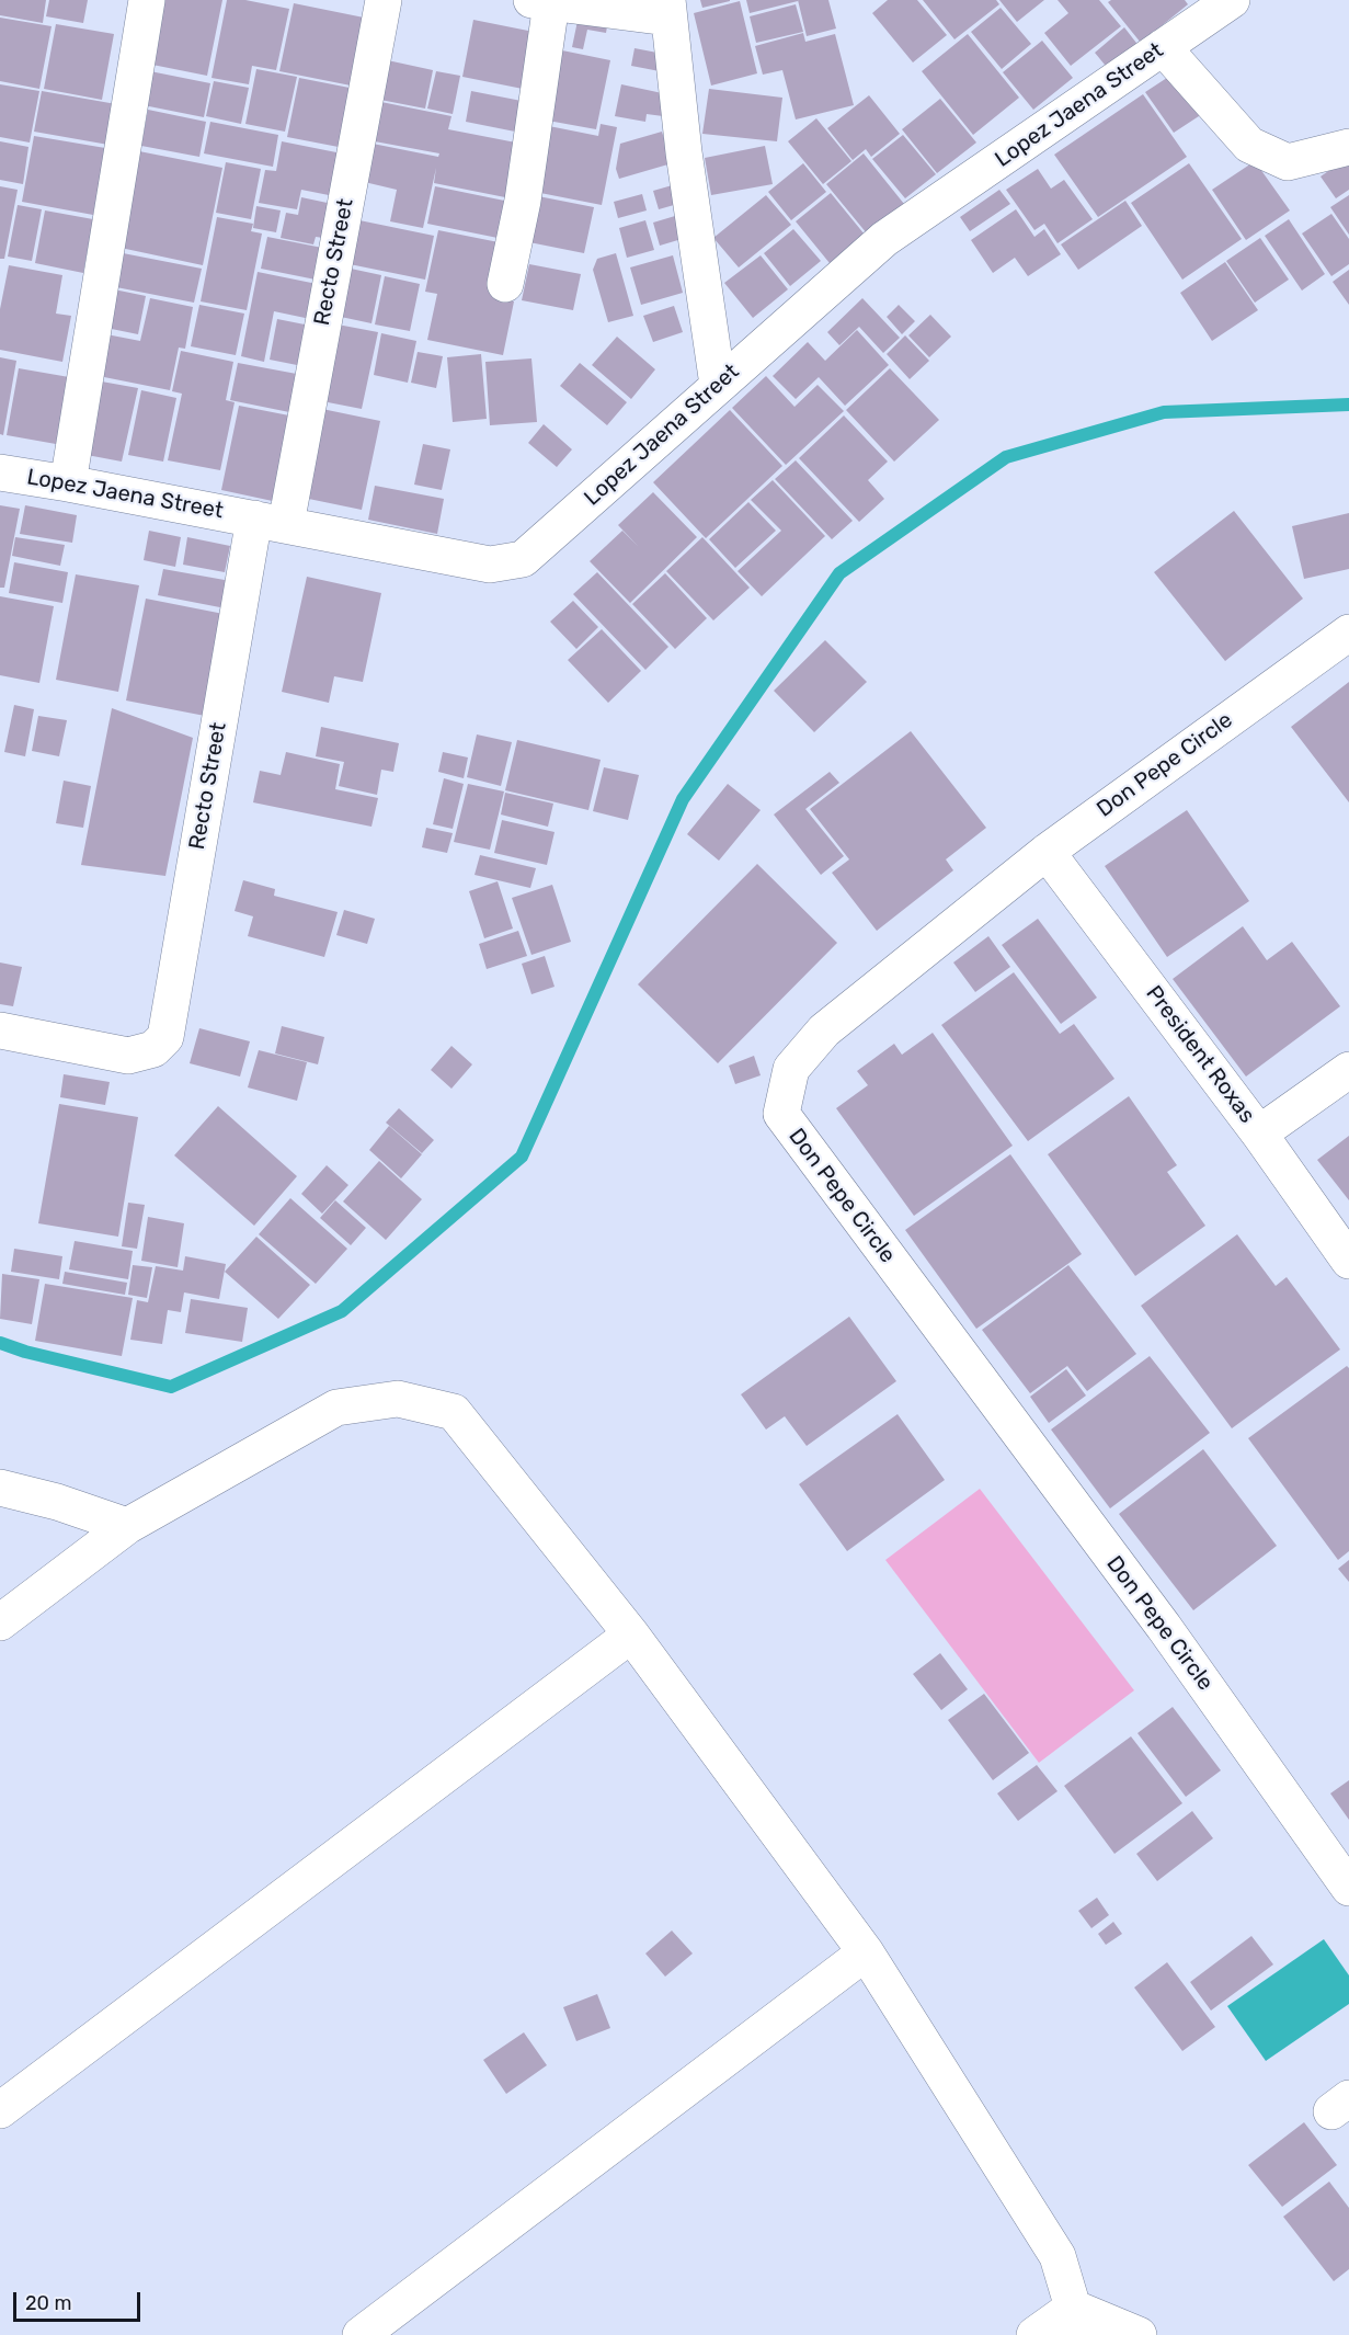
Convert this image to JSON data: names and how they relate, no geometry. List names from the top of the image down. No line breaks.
{"streets":{"street":["Lopez Jaena Street","Recto Street","Don Pepe Circle","President Roxas"]},"crossings":[["Lopez Jaena Street","Recto Street"],["Don Pepe Circle","President Roxas"]],"scale_bar":"20 m"}
